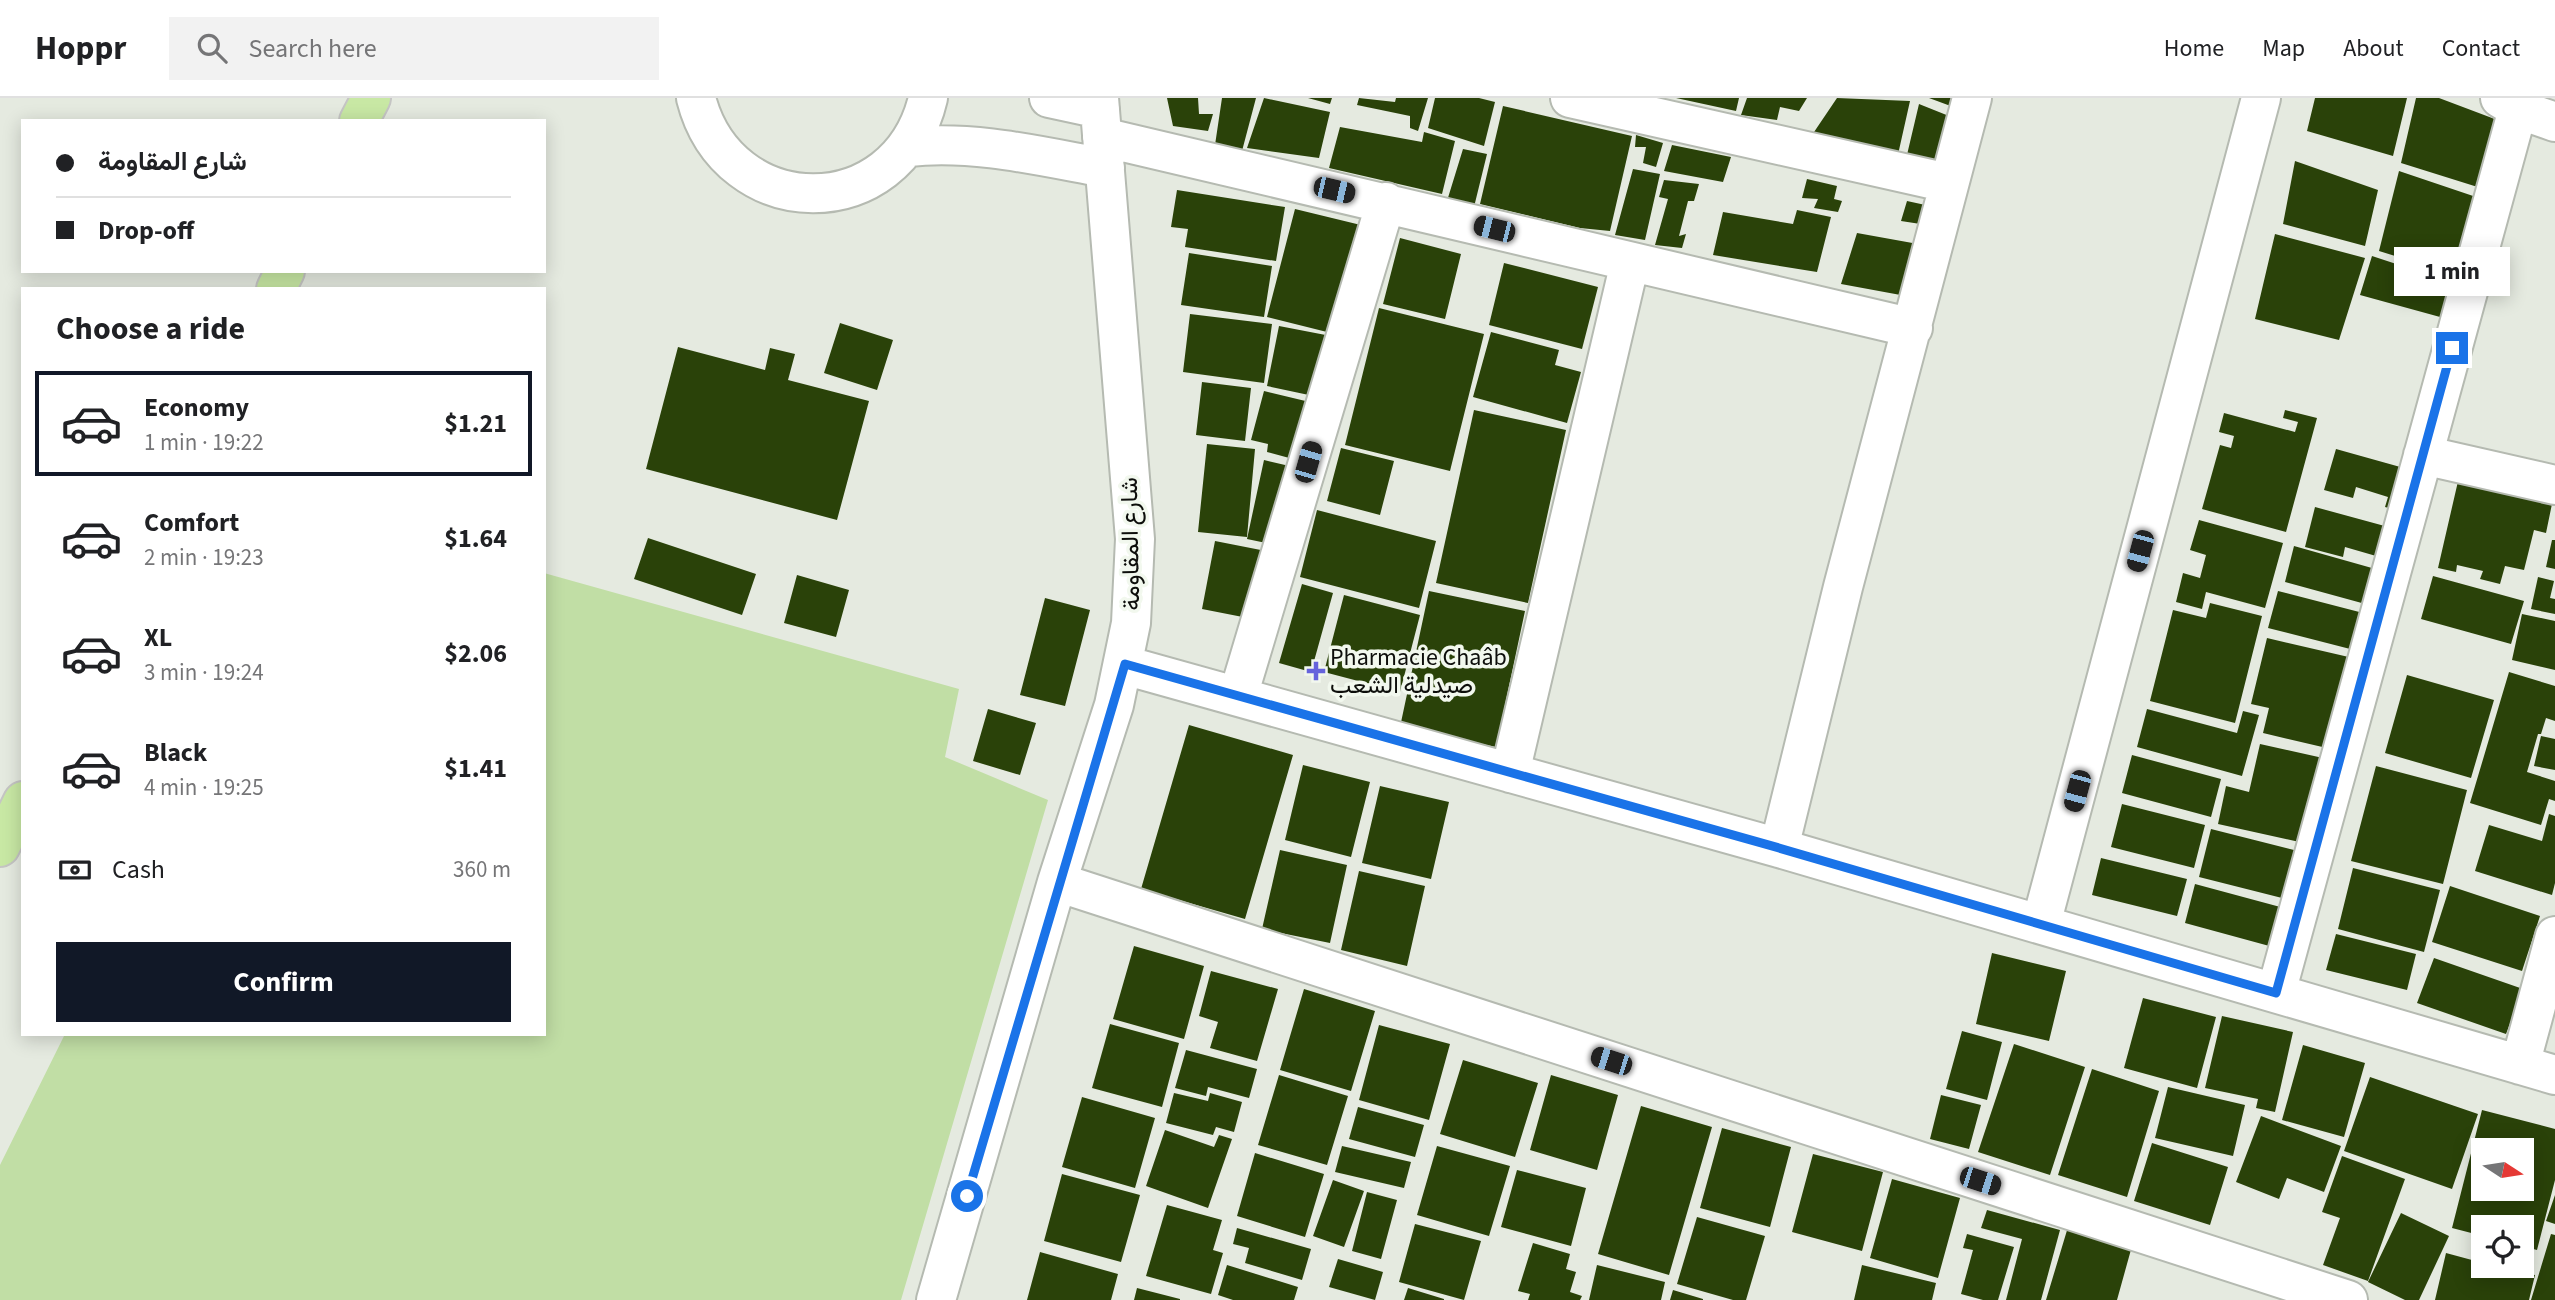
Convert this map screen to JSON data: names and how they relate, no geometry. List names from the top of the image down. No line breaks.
{"streets":{"street":["شارع المقاومة"]},"places":{"health":["Pharmacie Chaâb صيدلية الشعب"]},"north":"right","page":{"header":"Hoppr","search":"Search here","nav":["Home","Map","About","Contact"],"banner":["شارع المقاومة","Drop-off"],"bubble":"1 min","heading":"Choose a ride","list":[{"name":"Economy","note":"1 min · 19:22","value":"$1.21"},{"name":"Comfort","note":"2 min · 19:23","value":"$1.64"},{"name":"XL","note":"3 min · 19:24","value":"$2.06"},{"name":"Black","note":"4 min · 19:25","value":"$1.41"}],"pay":["Cash","360 m"],"buttons":"Confirm"}}
